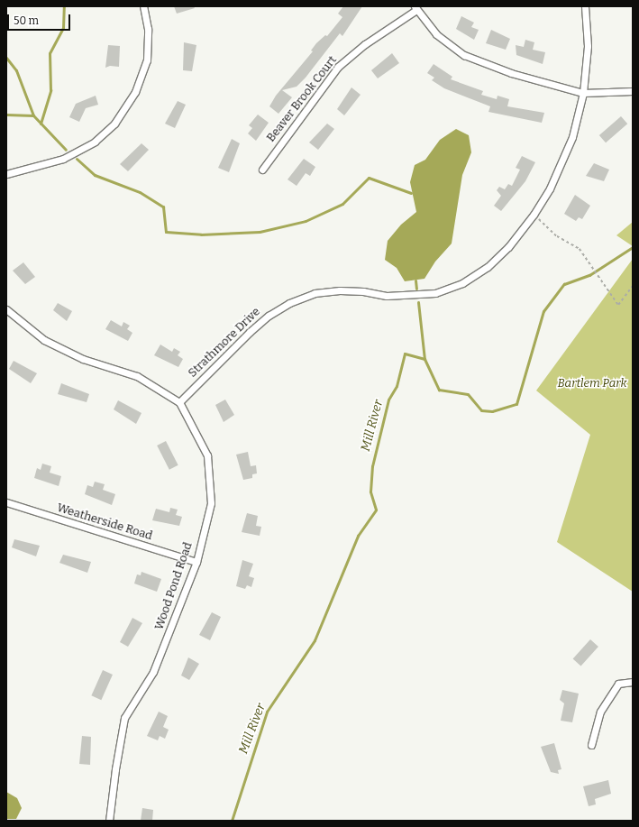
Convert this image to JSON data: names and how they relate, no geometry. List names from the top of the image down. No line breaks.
{"streets":{"street":["Beaver Brook Court","Strathmore Drive","Weatherside Road","Wood Pond Road"]},"crossings":[["Strathmore Drive","Wood Pond Road"],["Weatherside Road","Wood Pond Road"]],"water":["Mill River"],"parks":["Bartlem Park"],"scale_bar":"50 m"}
